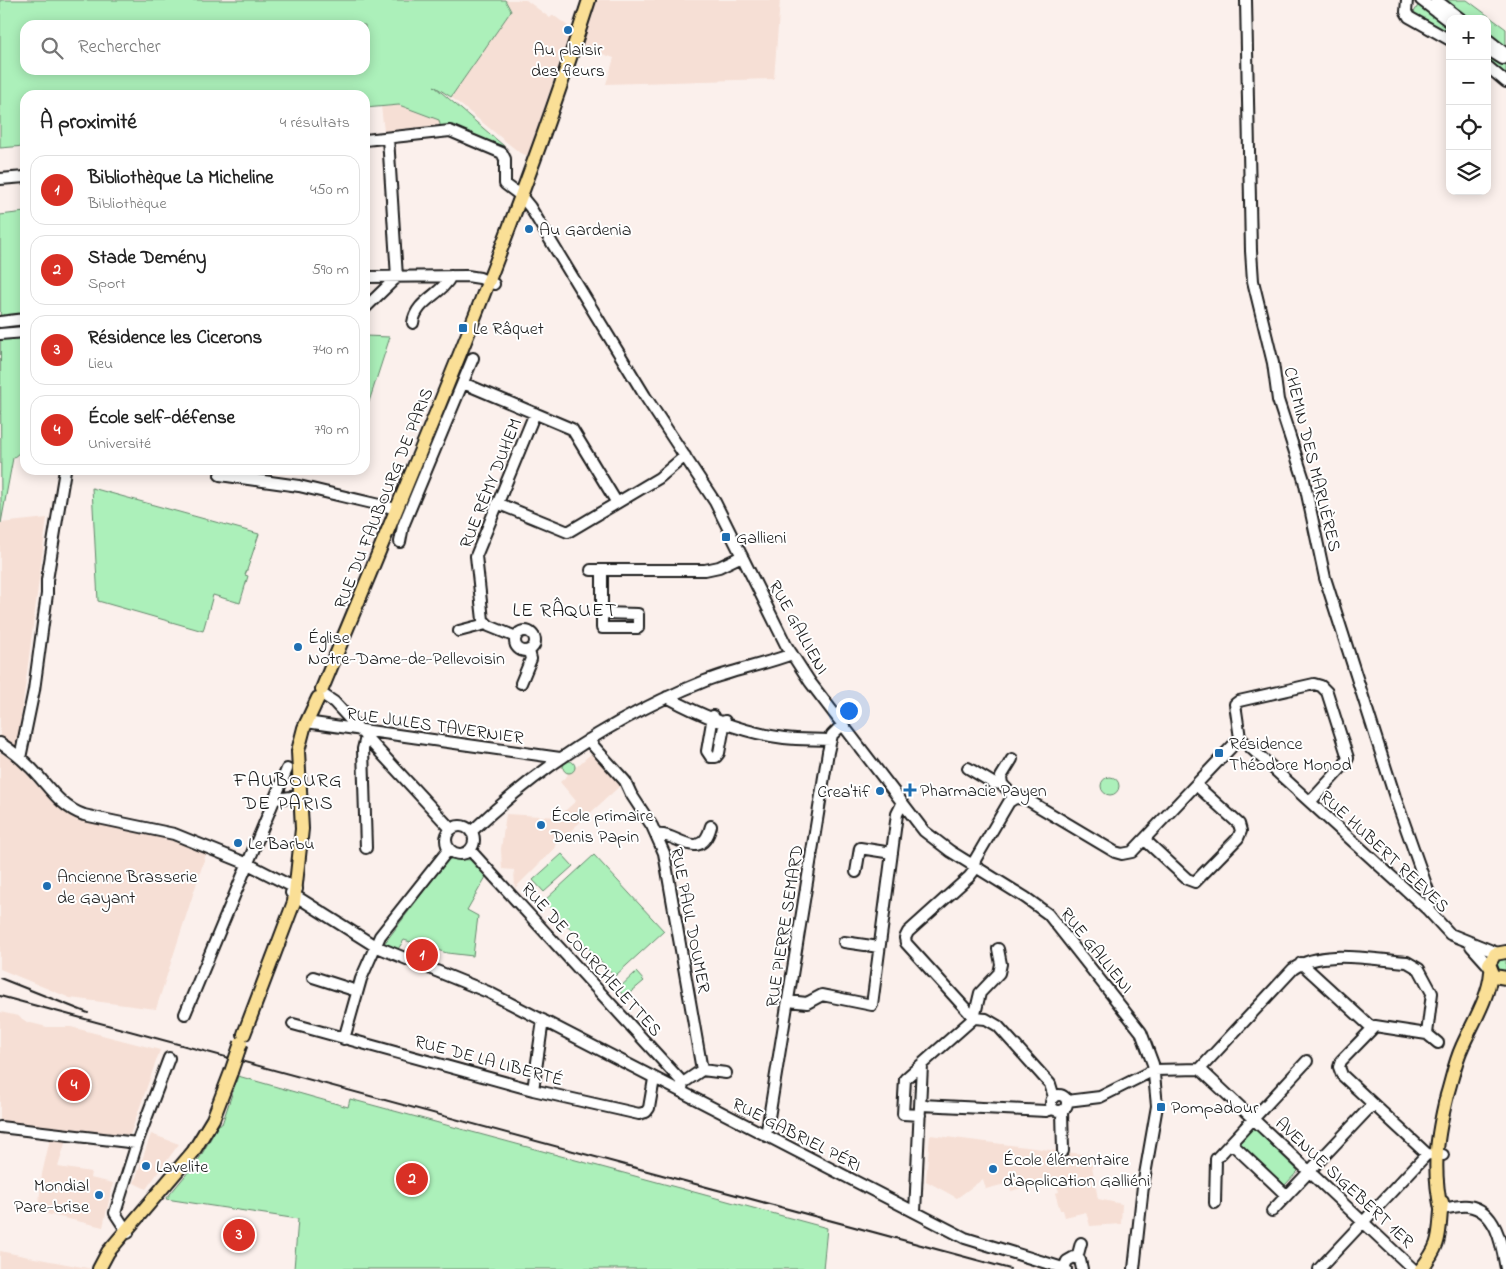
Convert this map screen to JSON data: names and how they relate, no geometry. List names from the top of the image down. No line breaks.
{"streets":{"main road":["RUE DU FAUBOURG DE PARIS"],"street":["CHEMIN DES MARLIÈRES","RUE RÉMY DUHEM","RUE GALLIENI","RUE JULES TAVERNIER","RUE HUBERT REEVES","RUE PAUL DOUMER","RUE PIERRE SEMARD","RUE DE COURCHELETTES","RUE DE LA LIBERTÉ","RUE GABRIEL PÉRI","AVENUE SIGEBERT 1ER"]},"crossings":[["CHEMIN DES MARLIÈRES","RUE HUBERT REEVES"],["RUE DU FAUBOURG DE PARIS","RUE GALLIENI"],["RUE DU FAUBOURG DE PARIS","RUE JULES TAVERNIER"],["RUE DU FAUBOURG DE PARIS","RUE GABRIEL PÉRI"],["RUE GALLIENI","RUE PIERRE SEMARD"],["RUE PIERRE SEMARD","RUE GABRIEL PÉRI"],["RUE DE COURCHELETTES","RUE GABRIEL PÉRI"],["RUE DE LA LIBERTÉ","RUE GABRIEL PÉRI"]],"districts":["LE RÂQUET","FAUBOURG DE PARIS"],"places":{"other":["Au plaisir des fleurs","Au Gardenia","Église Notre-Dame-de-Pellevoisin","Crea'tif","École primaire Denis Papin","Le Barbu","Ancienne Brasserie de Gayant","Lavelite","École élémentaire d'application Galliéni","Mondial Pare-brise"],"transit":["Le Râquet","Gallieni","Résidence Théodore Monod","Pompadour"],"health":["Pharmacie Payen"]},"page":{"map_buttons":["+","−"],"search":"Rechercher","heading":["À proximité","4 résultats"],"list":[{"mark":"1","name":"Bibliothèque La Micheline","note":"Bibliothèque","value":"450 m"},{"mark":"2","name":"Stade Demény","note":"Sport","value":"590 m"},{"mark":"3","name":"Résidence les Cicerons","note":"Lieu","value":"740 m"},{"mark":"4","name":"École self-défense","note":"Université","value":"790 m"}],"pins":["1","4","2","3"]}}
